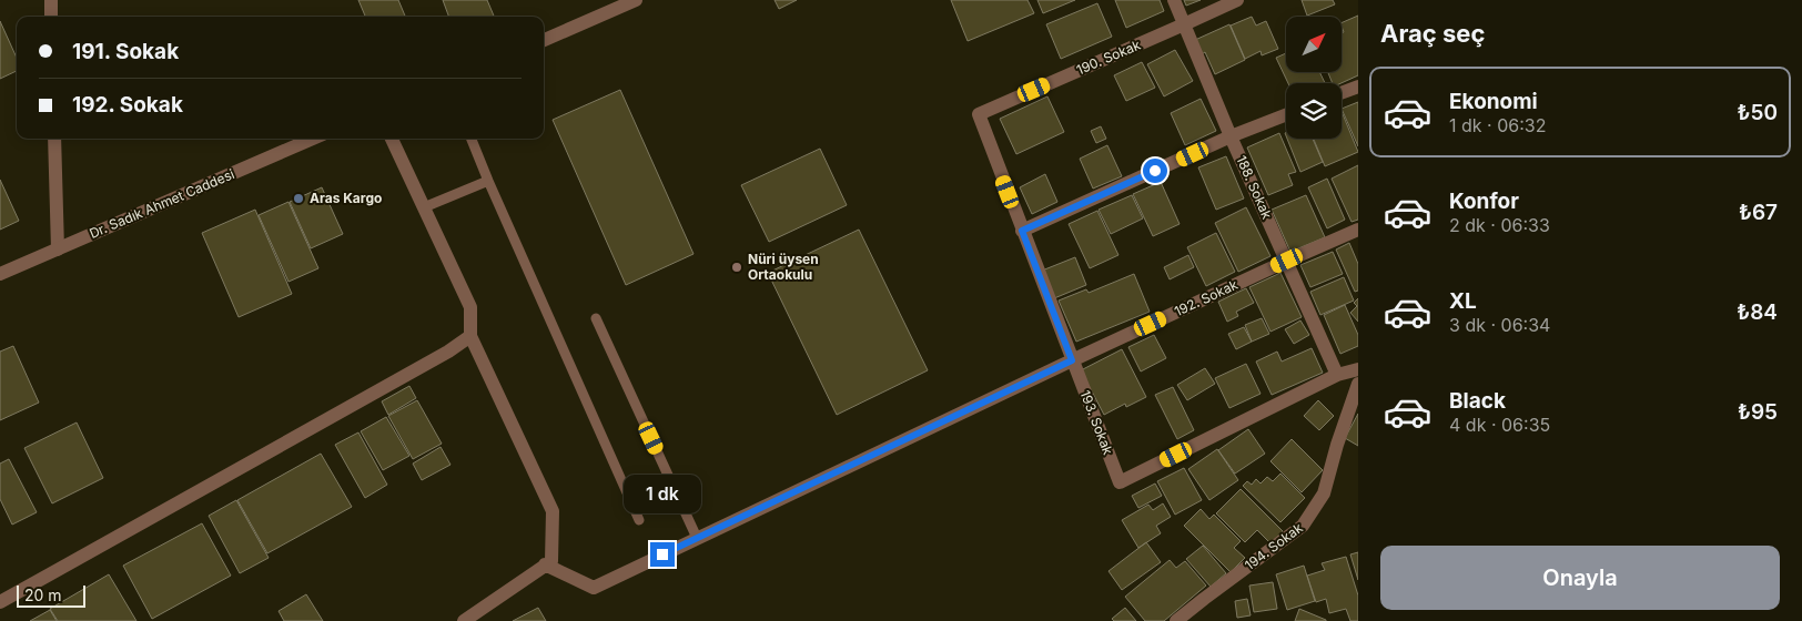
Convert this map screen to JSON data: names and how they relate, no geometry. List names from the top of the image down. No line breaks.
{"streets":{"street":["190. Sokak","188. Sokak","Dr. Sadık Ahmet Caddesi","192. Sokak","193. Sokak","194. Sokak"]},"crossings":[["190. Sokak","188. Sokak"],["190. Sokak","193. Sokak"],["188. Sokak","192. Sokak"],["188. Sokak","193. Sokak"],["192. Sokak","193. Sokak"]],"places":["Aras Kargo","Nüri üysen Ortaokulu"],"scale_bar":"20 m","north":"top right","page":{"heading":"Araç seç","banner":["191. Sokak","192. Sokak"],"list":[{"name":"Ekonomi","note":"1 dk · 06:32","value":"₺50"},{"name":"Konfor","note":"2 dk · 06:33","value":"₺67"},{"name":"XL","note":"3 dk · 06:34","value":"₺84"},{"name":"Black","note":"4 dk · 06:35","value":"₺95"}],"bubble":"1 dk","buttons":"Onayla","scale":"20 m"}}
